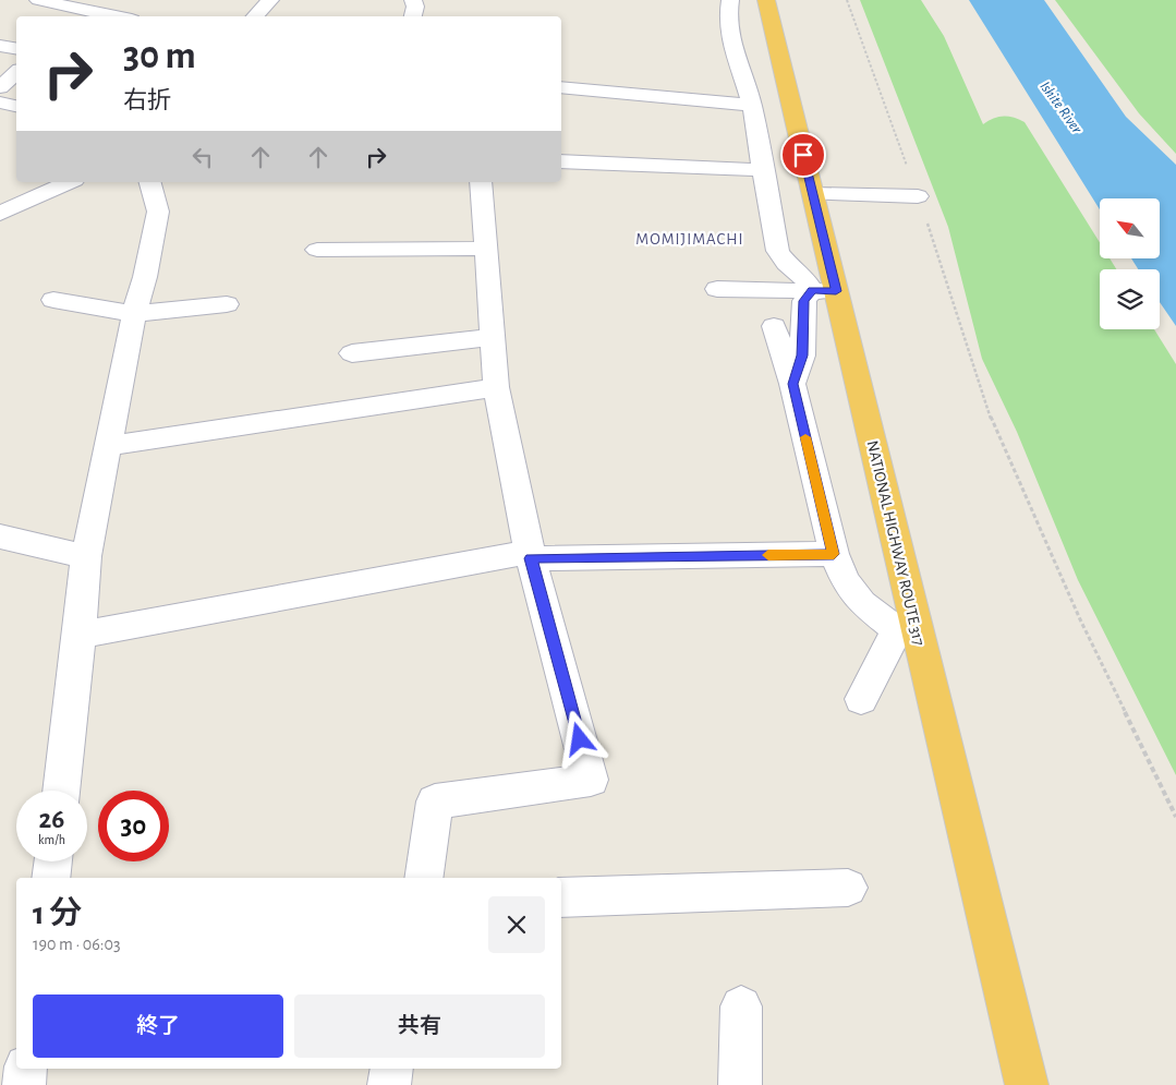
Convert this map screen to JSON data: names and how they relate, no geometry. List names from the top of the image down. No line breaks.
{"streets":{"highway":["NATIONAL HIGHWAY ROUTE 317"]},"districts":["MOMIJIMACHI"],"water":["Ishite River"],"north":"top left","page":{"turn":["30 m","右折"],"speed":"26 km/h","limit":"30","heading":["1 分","190 m · 06:03"],"buttons":["終了","共有"]}}
